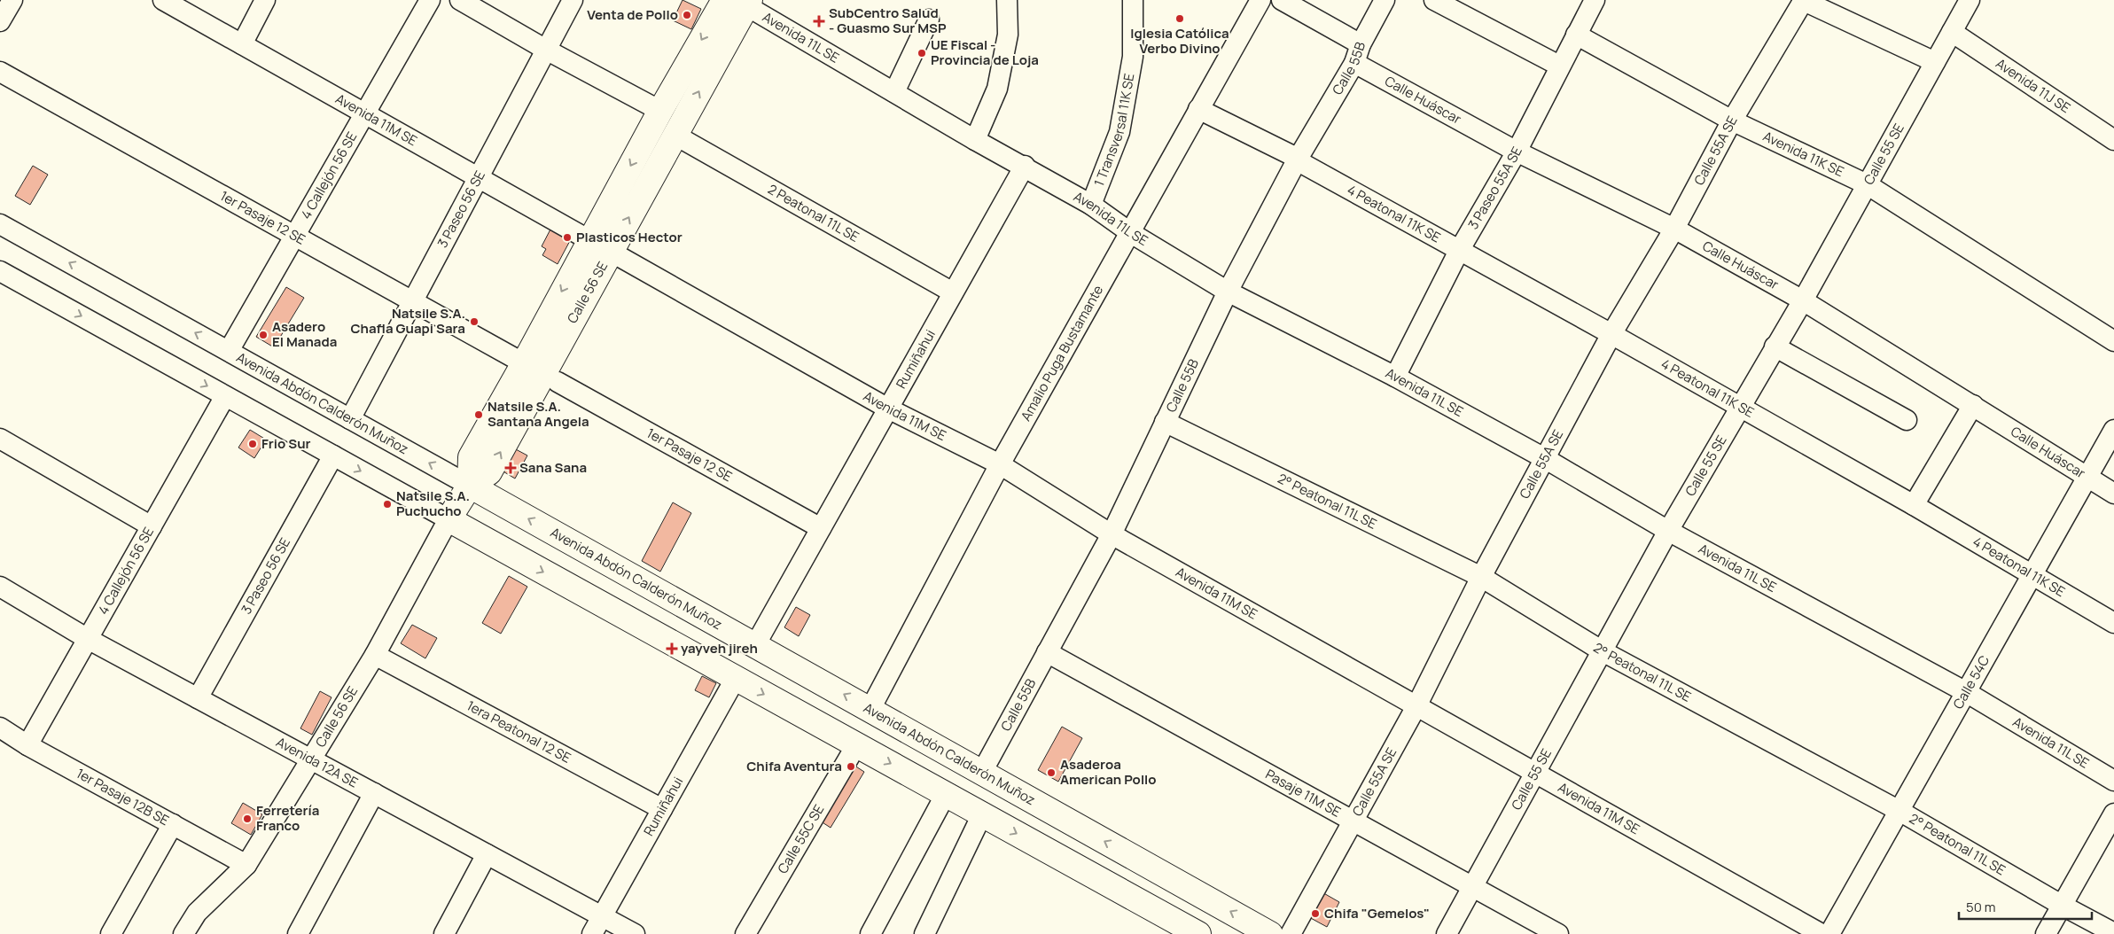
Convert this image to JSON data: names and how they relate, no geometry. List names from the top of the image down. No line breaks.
{"streets":{"main road":["Calle 56 SE","Avenida Abdón Calderón Muñoz"],"street":["Avenida 11L SE","Calle 55B","Avenida 11J SE","Calle Huáscar","Avenida 11M SE","1 Transversal 11K SE","Calle 55A SE","Avenida 11K SE","Calle 55 SE","4 Callejón 56 SE","3 Paseo 55A SE","3 Paseo 56 SE","2 Peatonal 11L SE","4 Peatonal 11K SE","1er Pasaje 12 SE","Amalio Puga Bustamante","Rumiñahui","2° Peatonal 11L SE","Calle 54C","1era Peatonal 12 SE","Avenida 12A SE","Pasaje 11M SE","1er Pasaje 12B SE","Calle 55C SE"]},"crossings":[["Avenida 11L SE","Calle 55B"],["Avenida 11L SE","1 Transversal 11K SE"],["Avenida 11L SE","Calle 55A SE"],["Avenida 11L SE","Calle 55 SE"],["Avenida 11L SE","3 Paseo 55A SE"],["Avenida 11L SE","Calle 56 SE"],["Avenida 11L SE","Amalio Puga Bustamante"],["Avenida 11L SE","Rumiñahui"],["Avenida 11L SE","Calle 54C"],["Calle 55B","Calle Huáscar"],["Calle 55B","Avenida 11M SE"],["Calle 55B","4 Peatonal 11K SE"],["Calle 55B","Avenida Abdón Calderón Muñoz"],["Calle 55B","2° Peatonal 11L SE"],["Calle 55B","Pasaje 11M SE"],["Avenida 11J SE","Calle 55 SE"],["Calle Huáscar","Calle 55A SE"],["Calle Huáscar","Calle 55 SE"],["Calle Huáscar","3 Paseo 55A SE"],["Calle Huáscar","Calle 54C"],["Avenida 11M SE","Calle 55A SE"],["Avenida 11M SE","Calle 55 SE"],["Avenida 11M SE","4 Callejón 56 SE"],["Avenida 11M SE","3 Paseo 56 SE"],["Avenida 11M SE","Calle 56 SE"],["Avenida 11M SE","Amalio Puga Bustamante"],["Avenida 11M SE","Rumiñahui"],["Calle 55A SE","Avenida 11K SE"],["Calle 55A SE","4 Peatonal 11K SE"],["Calle 55A SE","2° Peatonal 11L SE"],["Calle 55A SE","Pasaje 11M SE"],["Avenida 11K SE","Calle 55 SE"],["Avenida 11K SE","3 Paseo 55A SE"],["Calle 55 SE","4 Peatonal 11K SE"],["Calle 55 SE","2° Peatonal 11L SE"],["Calle 55 SE","Pasaje 11M SE"],["4 Callejón 56 SE","1er Pasaje 12 SE"],["4 Callejón 56 SE","Avenida Abdón Calderón Muñoz"],["4 Callejón 56 SE","Avenida 12A SE"],["4 Callejón 56 SE","1er Pasaje 12B SE"],["3 Paseo 55A SE","4 Peatonal 11K SE"],["3 Paseo 56 SE","1er Pasaje 12 SE"],["3 Paseo 56 SE","Avenida Abdón Calderón Muñoz"],["3 Paseo 56 SE","Avenida 12A SE"],["2 Peatonal 11L SE","Calle 56 SE"],["2 Peatonal 11L SE","Rumiñahui"],["4 Peatonal 11K SE","Amalio Puga Bustamante"],["4 Peatonal 11K SE","Calle 54C"],["1er Pasaje 12 SE","Calle 56 SE"],["1er Pasaje 12 SE","Rumiñahui"],["Calle 56 SE","Avenida Abdón Calderón Muñoz"],["Calle 56 SE","1era Peatonal 12 SE"],["Calle 56 SE","Avenida 12A SE"],["Calle 56 SE","1er Pasaje 12B SE"],["Amalio Puga Bustamante","Avenida Abdón Calderón Muñoz"],["Rumiñahui","Avenida Abdón Calderón Muñoz"],["Rumiñahui","1era Peatonal 12 SE"],["Rumiñahui","Avenida 12A SE"],["2° Peatonal 11L SE","Calle 54C"]],"places":{"other":["Venta de Pollo","Iglesia Católica Verbo Divino","UE Fiscal - Provincia de Loja","Plasticos Hector","Natsile S.A. Chafla Guapi Sara","Asadero El Manada","Natsile S.A. Santana Angela","Frio Sur","Natsile S.A. Puchucho","Chifa Aventura","Asaderoa American Pollo","Ferretería Franco","Chifa \"Gemelos\""],"health":["SubCentro Salud - Guasmo Sur MSP","Sana Sana","yayveh jireh"]},"scale_bar":"50 m"}
